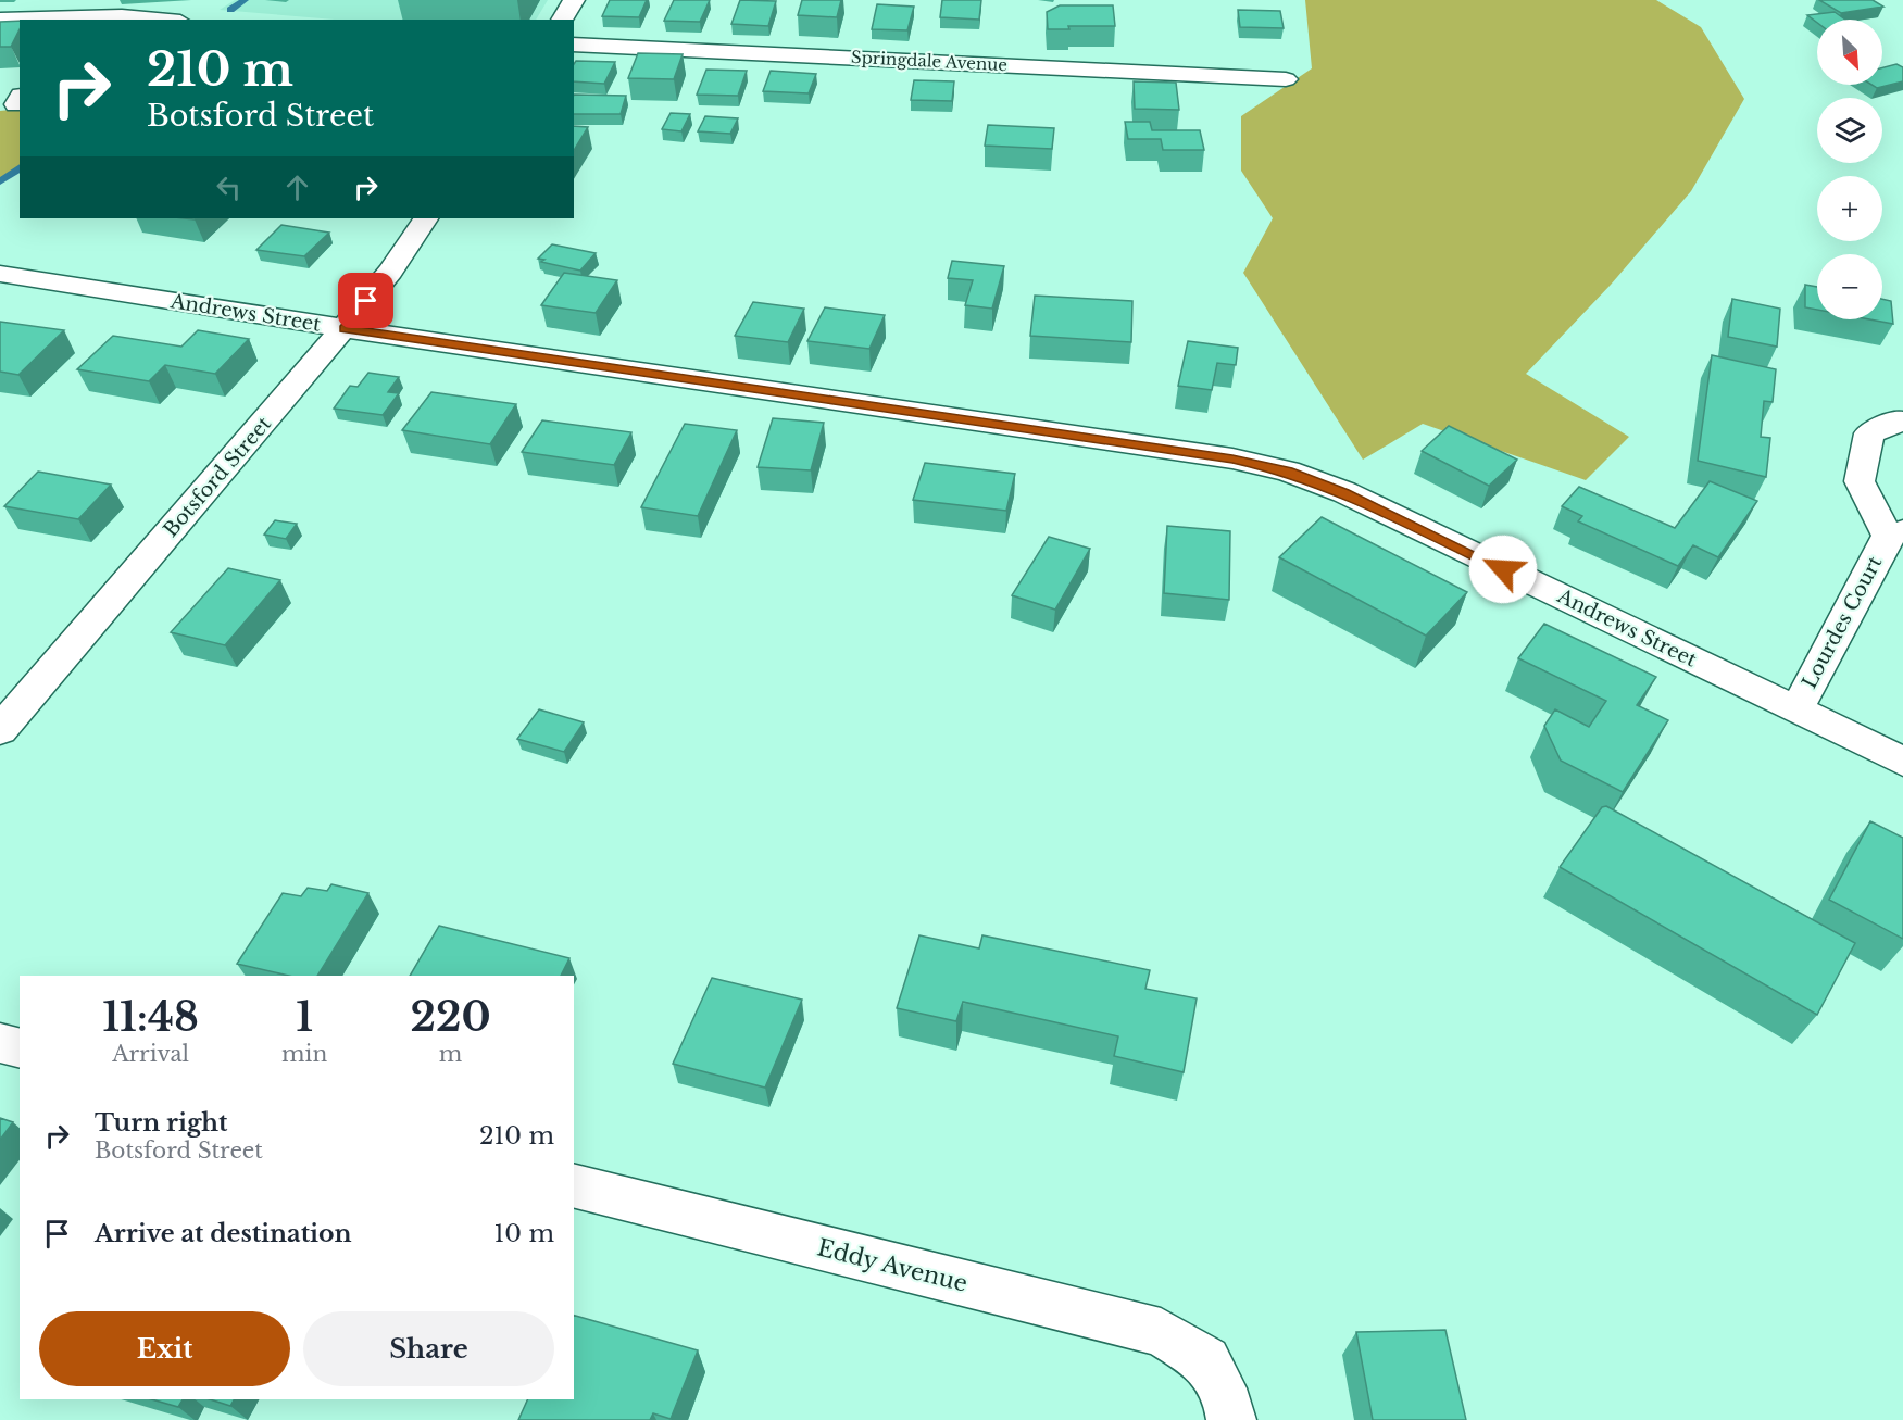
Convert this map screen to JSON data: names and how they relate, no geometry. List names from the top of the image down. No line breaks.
{"streets":{"street":["Springdale Avenue","Andrews Street","Botsford Street","Lourdes Court","Eddy Avenue"]},"crossings":[["Andrews Street","Botsford Street"],["Andrews Street","Lourdes Court"]],"north":"bottom right","page":{"map_buttons":["+","−"],"turn":["210 m","Botsford Street"],"eta":["11:48","Arrival","1","min","220","m"],"list":[{"name":"Turn right","note":"Botsford Street","value":"210 m"},{"name":"Arrive at destination","value":"10 m"}],"buttons":["Exit","Share"]}}
